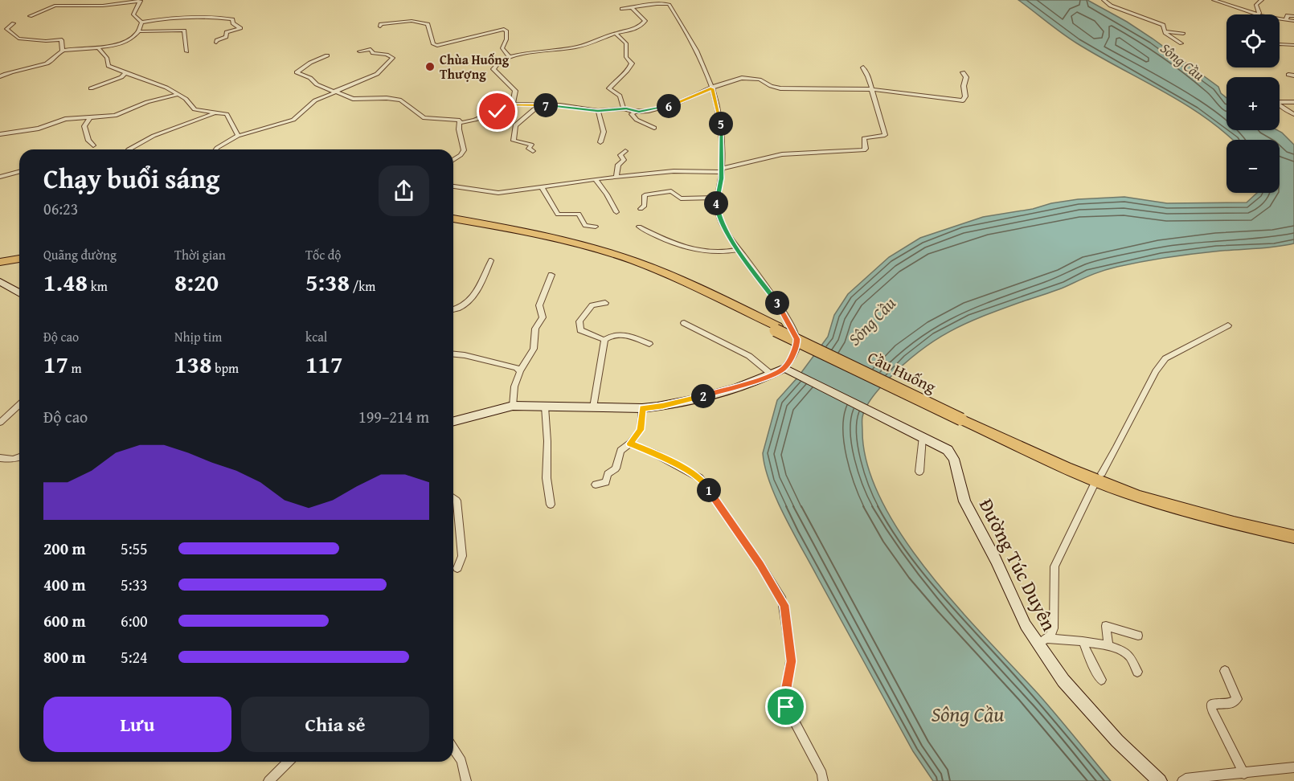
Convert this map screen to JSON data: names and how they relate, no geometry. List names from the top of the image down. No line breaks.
{"streets":{"highway":["Cầu Huống"],"street":["Đường Túc Duyên"]},"water":["Sông Cầu"],"places":["Chùa Huống Thượng"],"page":{"map_buttons":["+","−"],"pins":["7","6","5","4","3","2","1"],"heading":["Chạy buổi sáng","06:23"],"stats":[["Quãng đường","1.48 km"],["Thời gian","8:20"],["Tốc độ","5:38 /km"],["Độ cao","17 m"],["Nhịp tim","138 bpm"],["kcal","117"]],"chart":["Độ cao","199–214 m"],"list":[{"name":"200 m","note":"5:55"},{"name":"400 m","note":"5:33"},{"name":"600 m","note":"6:00"},{"name":"800 m","note":"5:24"}],"buttons":["Lưu","Chia sẻ"]}}
